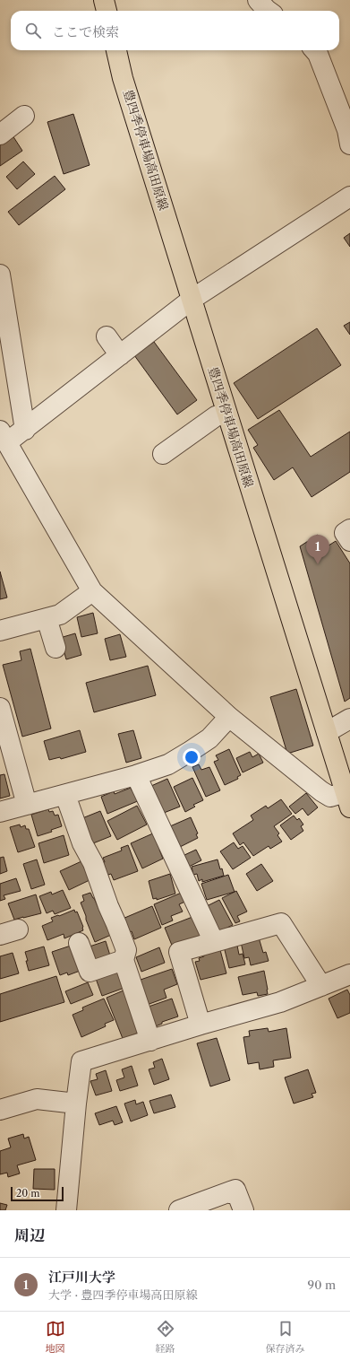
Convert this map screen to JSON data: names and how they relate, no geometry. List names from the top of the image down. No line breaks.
{"streets":{"main road":["豊四季停車場高田原線"]},"scale_bar":"20 m","page":{"search":"ここで検索","pins":"1","scale":"20 m","heading":"周辺","list":[{"mark":"1","name":"江戸川大学","note":"大学 · 豊四季停車場高田原線","value":"90 m"}],"nav":["地図","経路","保存済み"]}}
